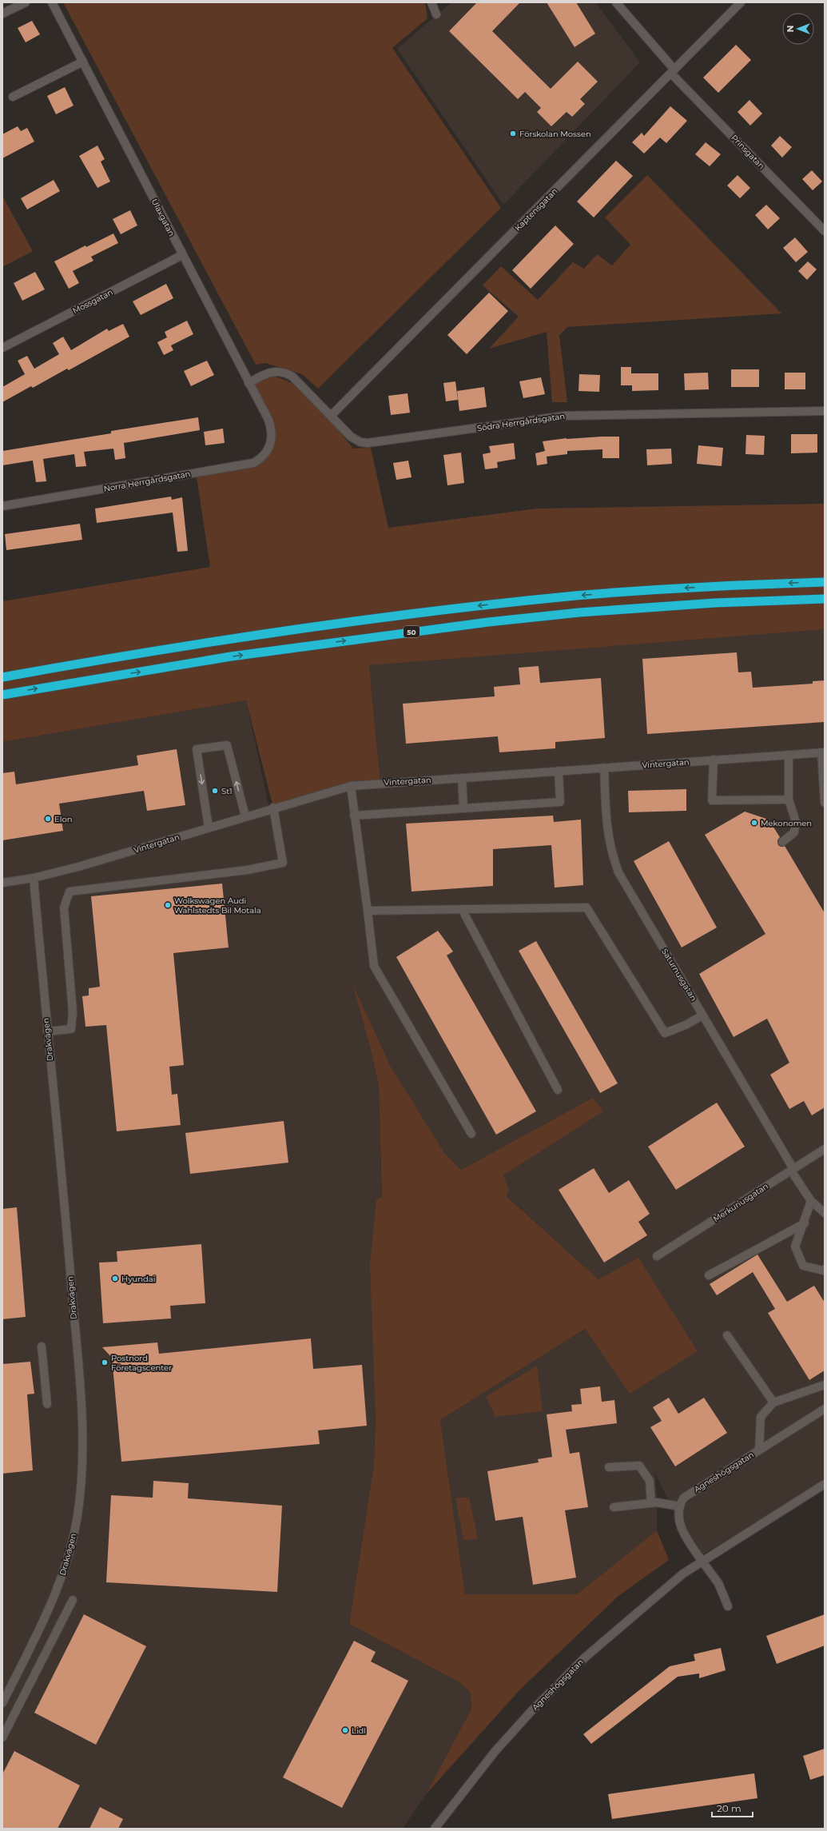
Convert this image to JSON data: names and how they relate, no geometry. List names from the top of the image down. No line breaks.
{"streets":{"highway":["50"],"street":["Prinsgatan","Kaptensgatan","Ulaxgatan","Mossgatan","Södra Herrgårdsgatan","Norra Herrgårdsgatan","Vintergatan","Saturnusgatan","Drakvägen","Merkuriusgatan","Agneshögsgatan"]},"crossings":[["Prinsgatan","Kaptensgatan"],["Kaptensgatan","Södra Herrgårdsgatan"],["Ulaxgatan","Mossgatan"],["Ulaxgatan","Södra Herrgårdsgatan"],["Ulaxgatan","Norra Herrgårdsgatan"],["Vintergatan","Saturnusgatan"],["Vintergatan","Drakvägen"],["Saturnusgatan","Merkuriusgatan"]],"places":["Förskolan Mossen","St1","Elon","Mekonomen","Wolkswagen Audi Wahlstedts Bil Motala","Hyundai","Postnord Företagscenter","Lidl"],"scale_bar":"20 m","north":"left"}
